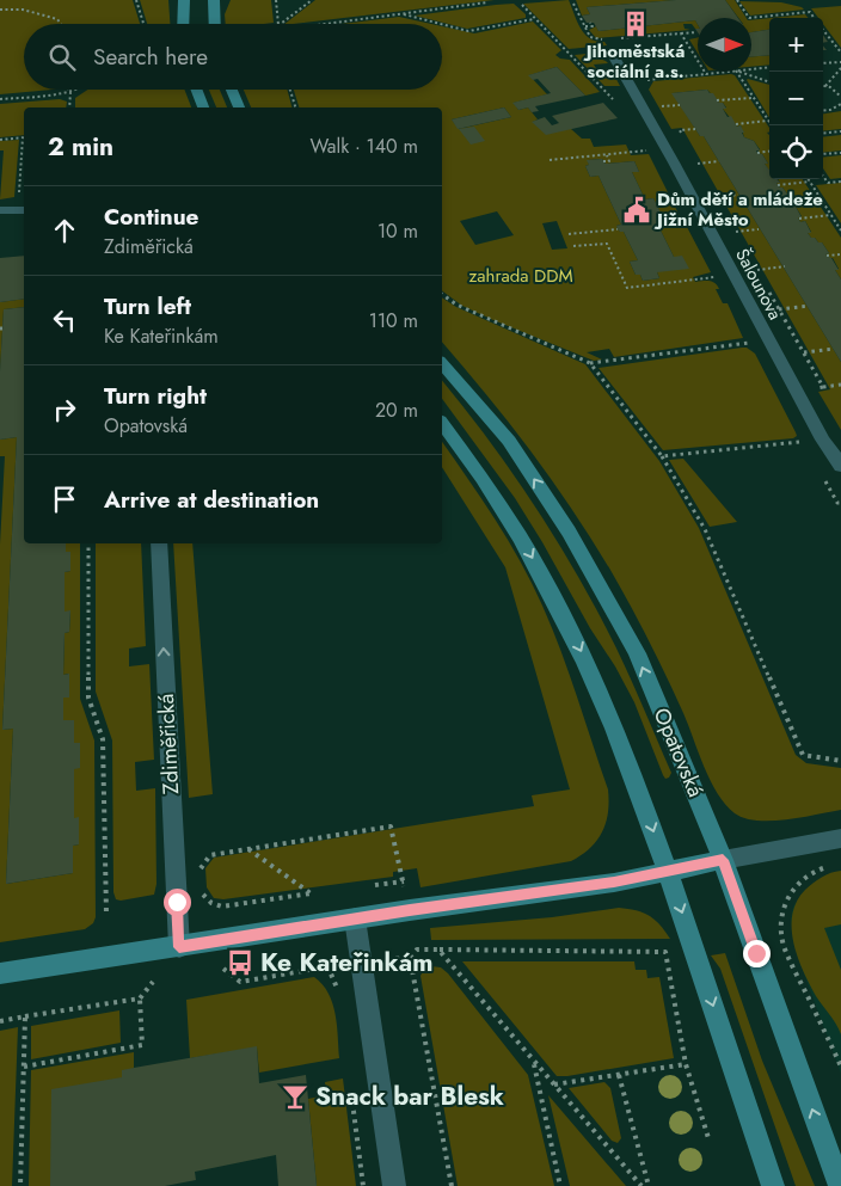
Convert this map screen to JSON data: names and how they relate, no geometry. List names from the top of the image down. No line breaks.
{"streets":{"main road":["Opatovská"],"street":["Šalounova","Zdiměřická"]},"one_way":["Zdiměřická"],"parks":["zahrada DDM"],"places":{"building":["Jihoměstská sociální a.s."],"public building":["Dům dětí a mládeže Jižní Město"],"bus stop":["Ke Kateřinkám"],"bar":["Snack bar Blesk"]},"north":"right","page":{"map_buttons":["+","−"],"search":"Search here","heading":["2 min","Walk · 140 m"],"list":[["Continue","Zdiměřická","10 m"],["Turn left","Ke Kateřinkám","110 m"],["Turn right","Opatovská","20 m"],"Arrive at destination"]}}
